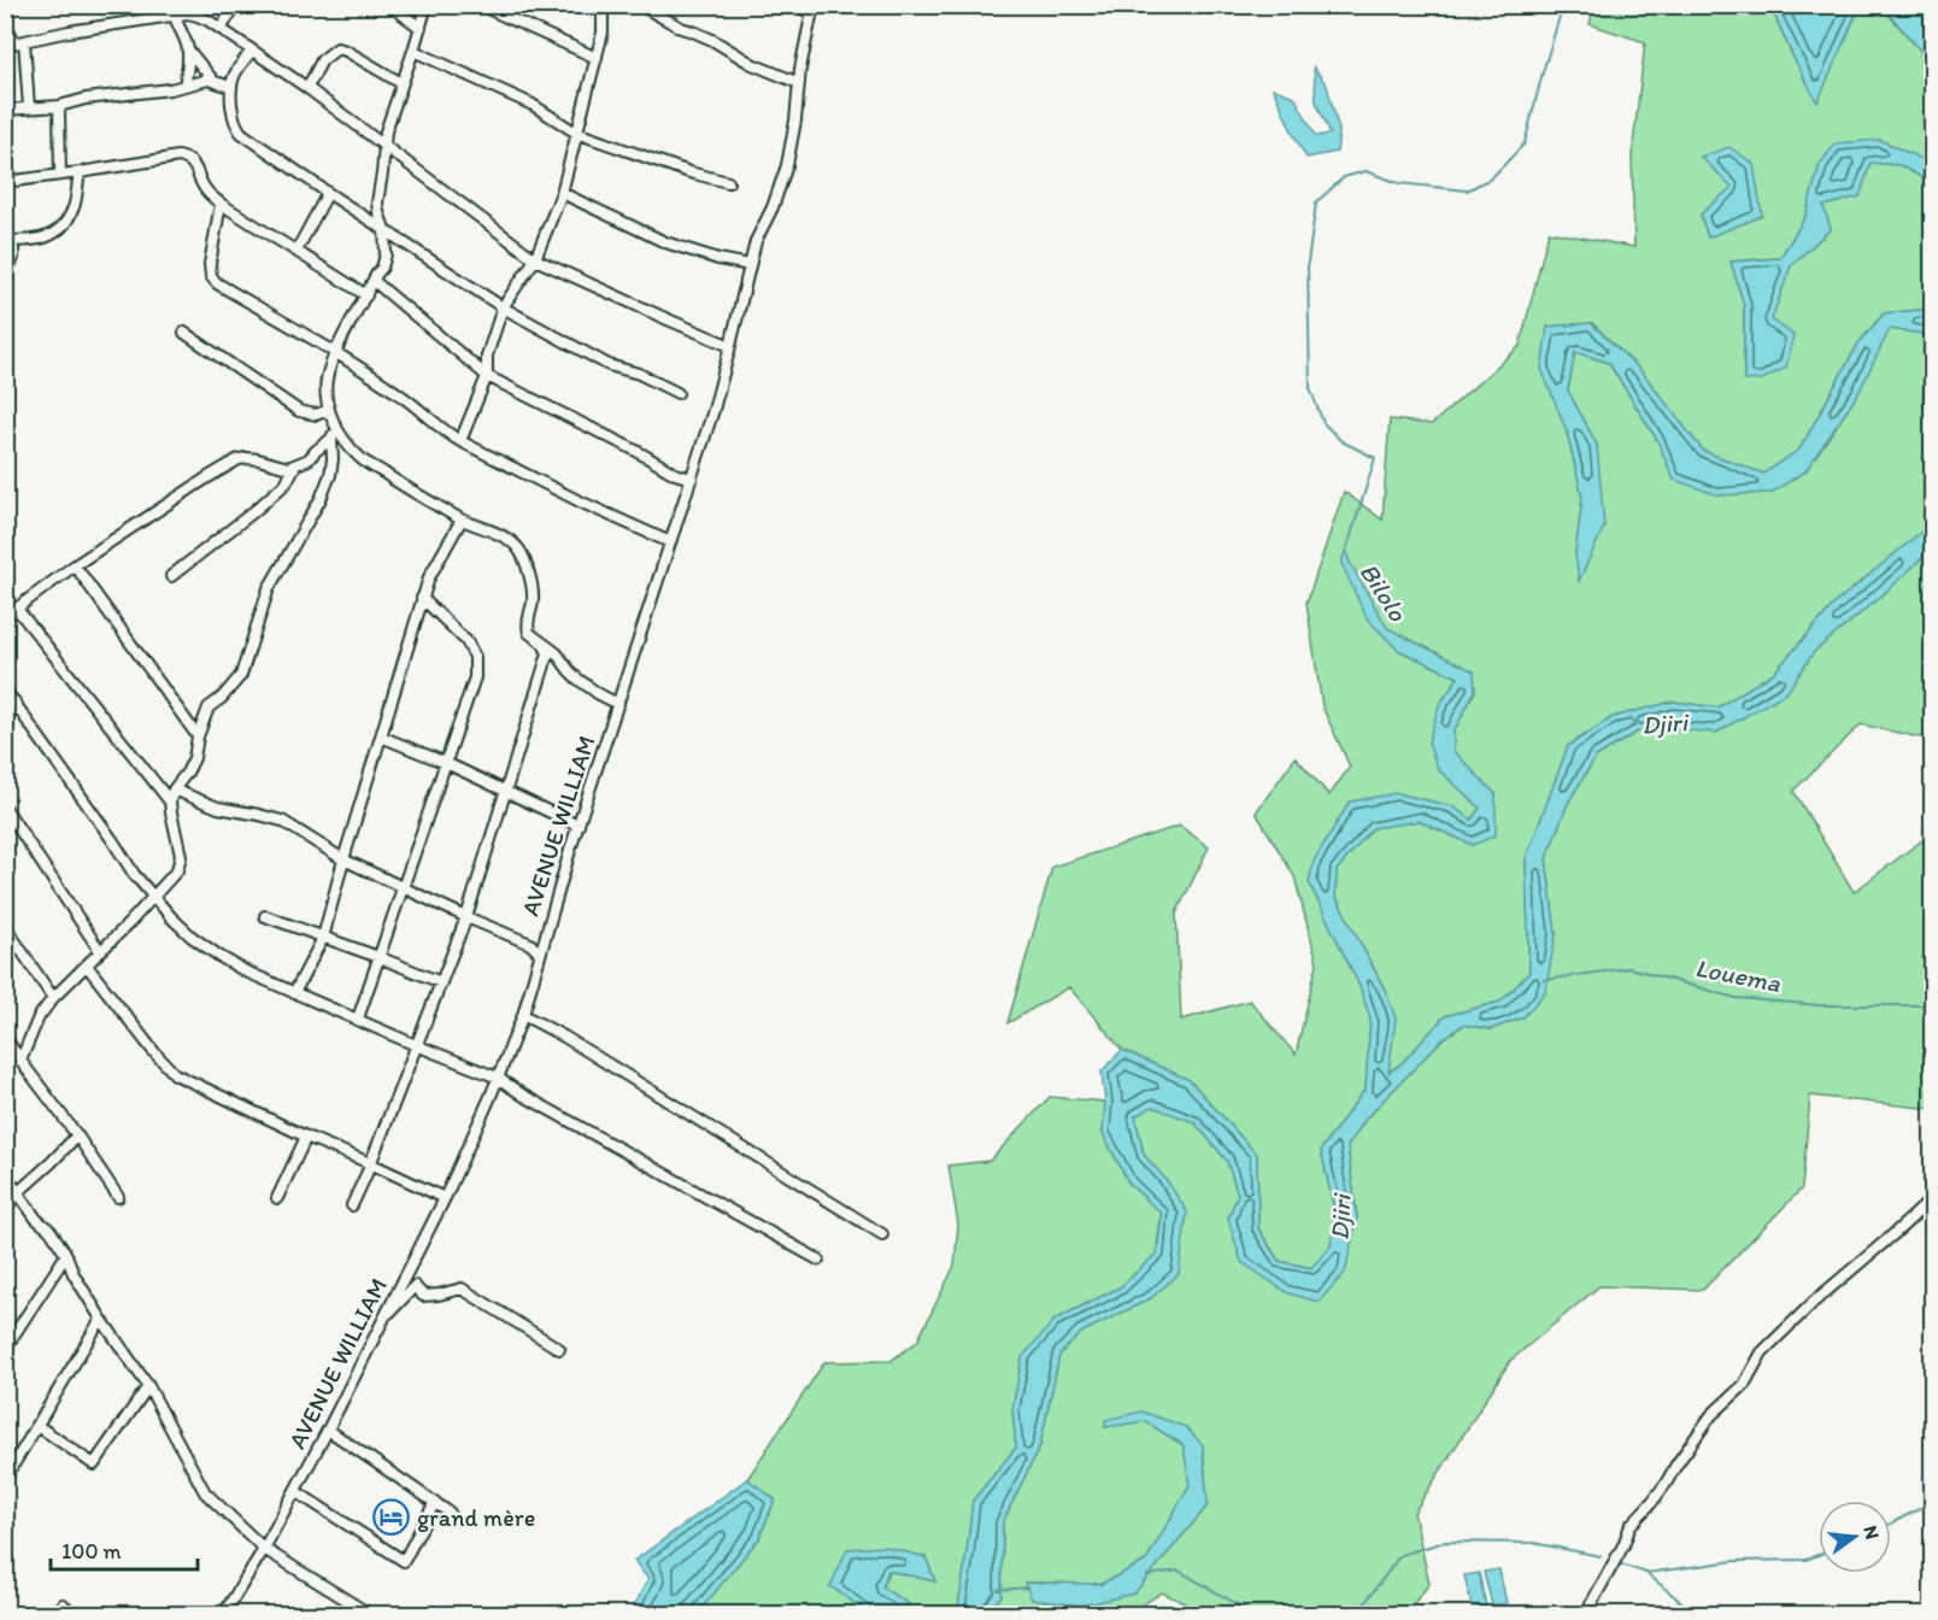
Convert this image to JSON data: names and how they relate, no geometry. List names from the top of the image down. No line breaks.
{"streets":{"street":["AVENUE WILLIAM"]},"water":["Bilolo","Djiri","Louema"],"places":{"hotel":["grand mère"]},"scale_bar":"100 m","north":"right"}
